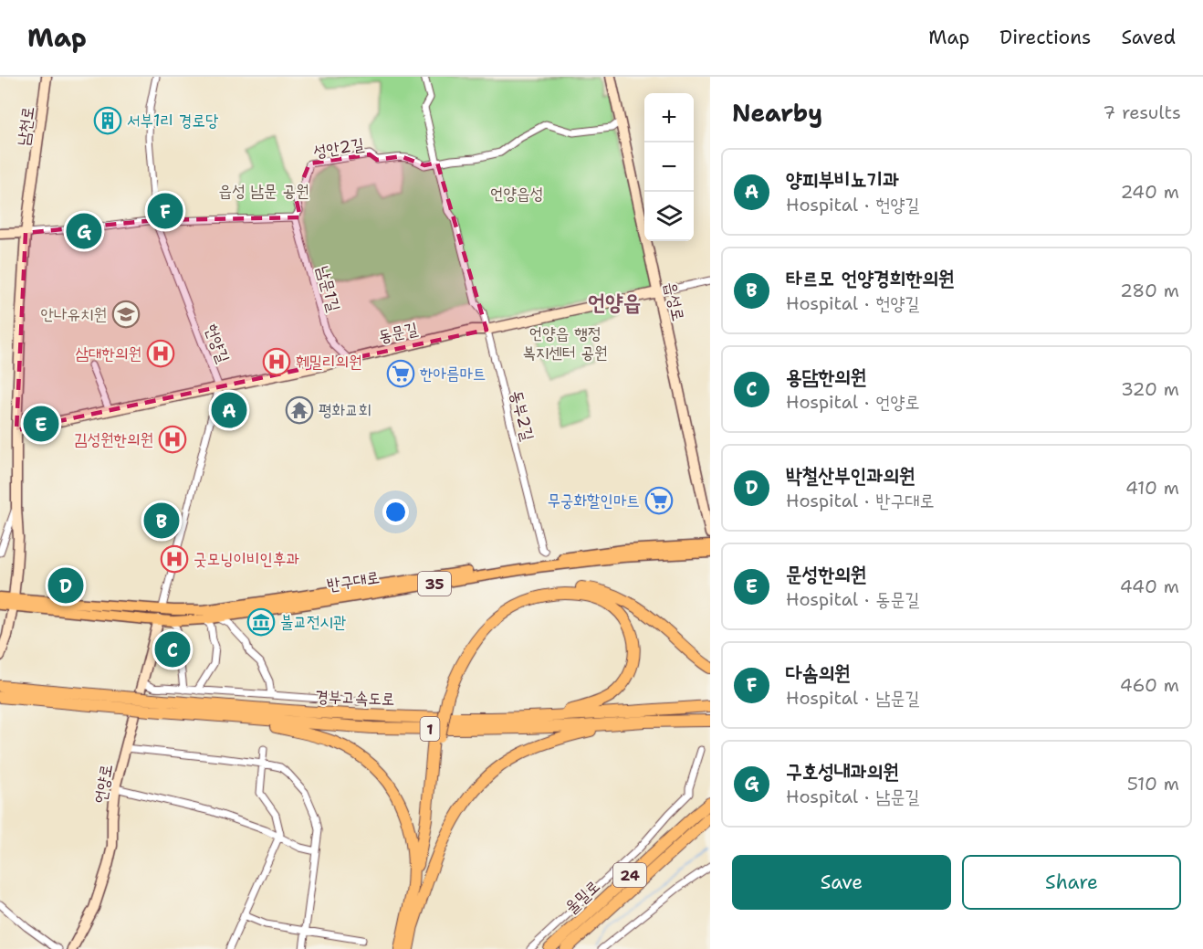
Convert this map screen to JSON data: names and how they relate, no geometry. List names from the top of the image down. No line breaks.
{"streets":{"highway":["경부고속도로","1","24","울밀로"],"main road":["반구대로","35"],"street":["남천로","성안2길","남문1길","읍성로","동문길","헌양길","동부2길","언양로"]},"crossings":[["남천로","동문길"],["남천로","반구대로"],["성안2길","남문1길"],["성안2길","읍성로"],["성안2길","동부2길"],["남문1길","동문길"],["읍성로","동문길"],["동문길","헌양길"],["동문길","동부2길"],["헌양길","반구대로"],["헌양길","언양로"],["반구대로","언양로"]],"districts":["언양읍"],"parks":["읍성 남문 공원","언양읍성","언양읍 행정 복지센터 공원"],"places":{"building":["서부1리 경로당"],"school or university":["안나유치원"],"hospital":["삼대한의원","훼밀리의원","김성원한의원","굿모닝이비인후과"],"supermarket":["한아름마트","무궁화할인마트"],"temple":["평화교회"],"museum":["불교전시관"]},"page":{"header":"Map","nav":["Map","Directions","Saved"],"heading":["Nearby","7 results"],"map_buttons":["+","−"],"list":[{"mark":"A","name":"양피부비뇨기과","note":"Hospital · 헌양길","value":"240 m"},{"mark":"B","name":"타르모 언양경희한의원","note":"Hospital · 헌양길","value":"280 m"},{"mark":"C","name":"용담한의원","note":"Hospital · 언양로","value":"320 m"},{"mark":"D","name":"박철산부인과의원","note":"Hospital · 반구대로","value":"410 m"},{"mark":"E","name":"문성한의원","note":"Hospital · 동문길","value":"440 m"},{"mark":"F","name":"다솜의원","note":"Hospital · 남문길","value":"460 m"},{"mark":"G","name":"구호성내과의원","note":"Hospital · 남문길","value":"510 m"}],"pins":["F","G","A","E","B","D","C"],"buttons":["Save","Share"]}}
